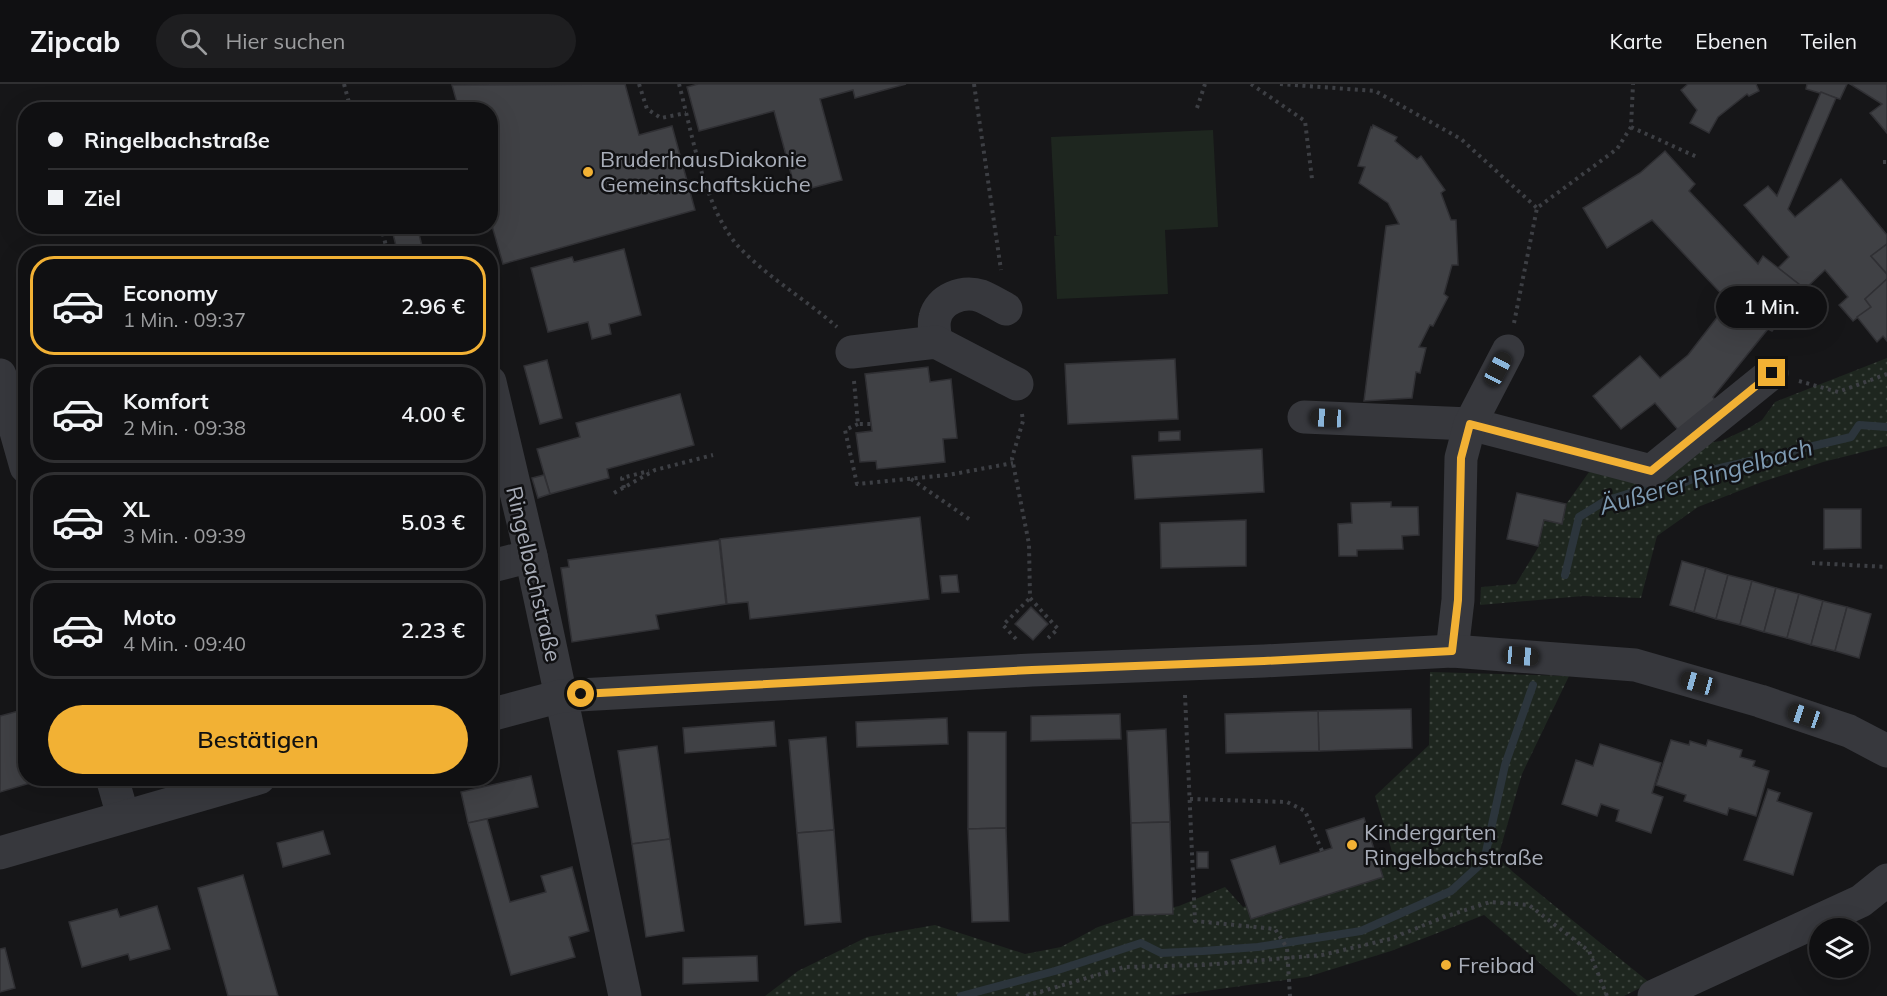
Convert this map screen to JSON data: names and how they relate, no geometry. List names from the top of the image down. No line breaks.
{"streets":{"street":["Ringelbachstraße"]},"water":["Äußerer Ringelbach"],"places":["BruderhausDiakonie Gemeinschaftsküche","Kindergarten Ringelbachstraße","Freibad"],"page":{"header":"Zipcab","search":"Hier suchen","nav":["Karte","Ebenen","Teilen"],"banner":["Ringelbachstraße","Ziel"],"list":[{"name":"Economy","note":"1 Min. · 09:37","value":"2.96 €"},{"name":"Komfort","note":"2 Min. · 09:38","value":"4.00 €"},{"name":"XL","note":"3 Min. · 09:39","value":"5.03 €"},{"name":"Moto","note":"4 Min. · 09:40","value":"2.23 €"}],"bubble":"1 Min.","buttons":"Bestätigen"}}
